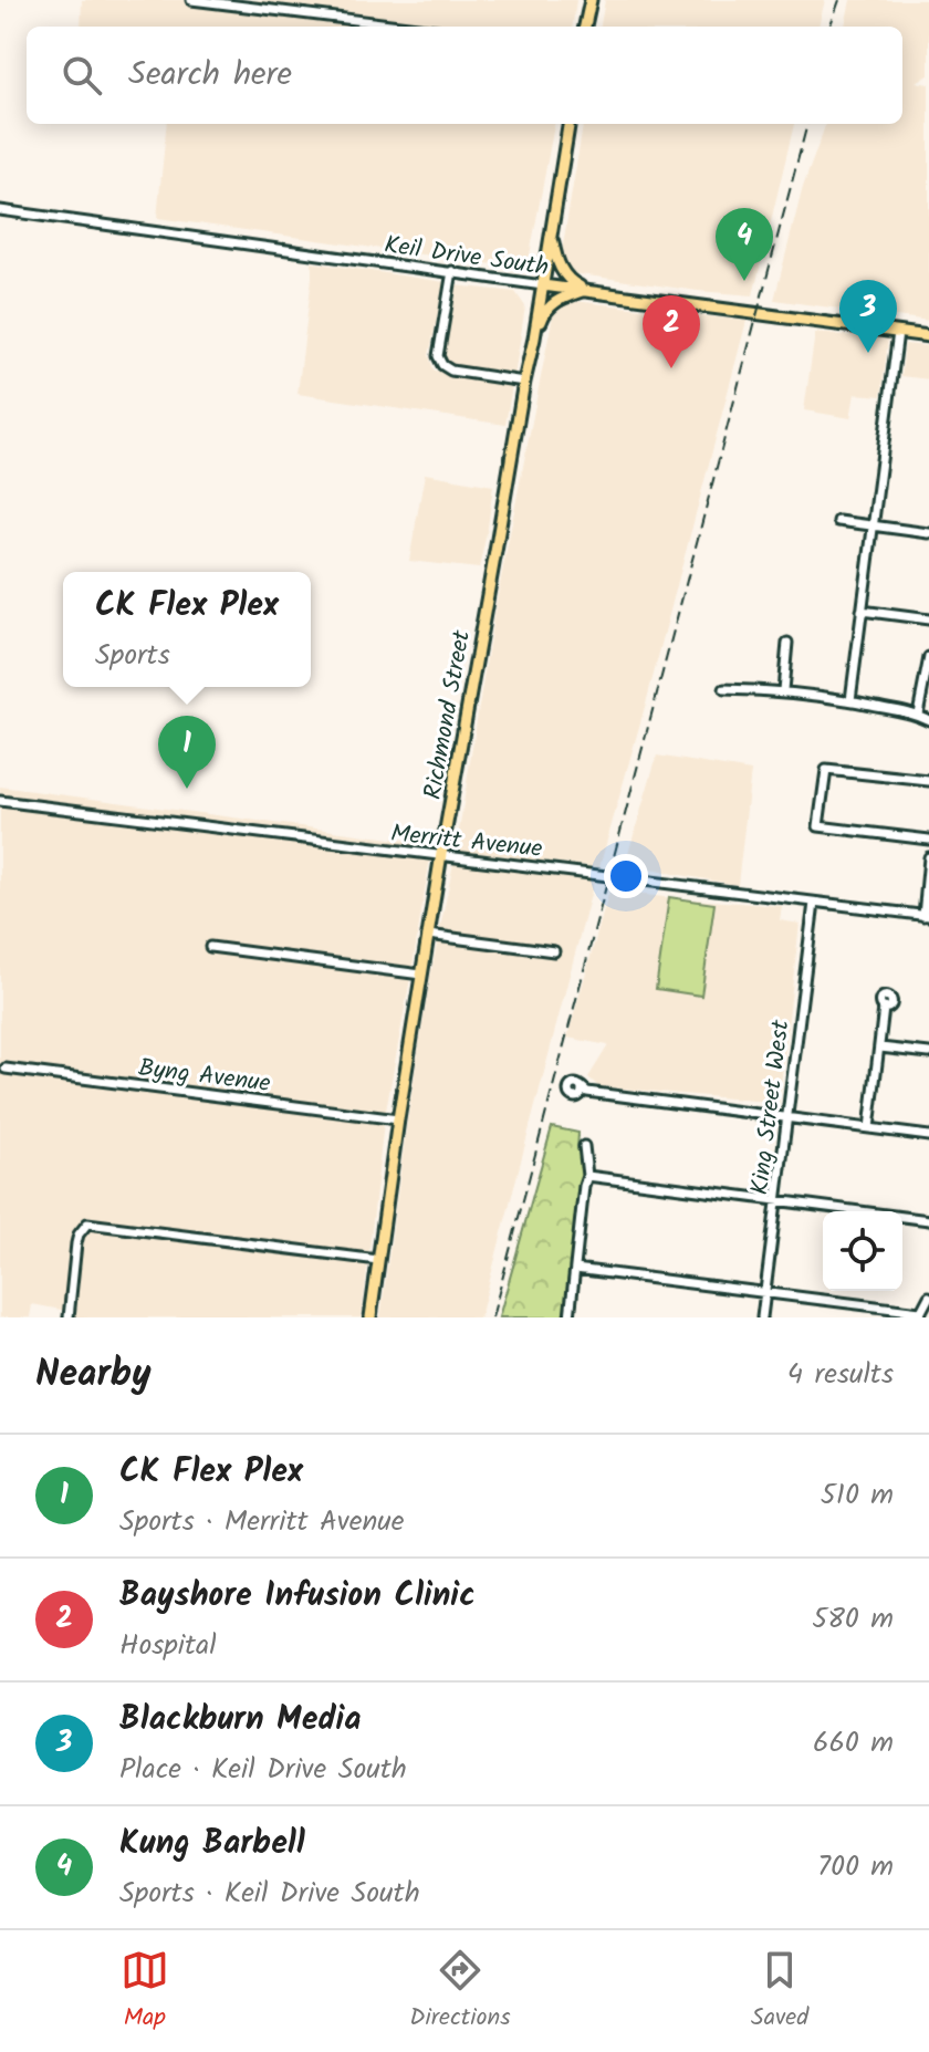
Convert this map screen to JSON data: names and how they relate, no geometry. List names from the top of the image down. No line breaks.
{"streets":{"main road":["Keil Drive South","Richmond Street"],"street":["Merritt Avenue","Byng Avenue","King Street West"]},"crossings":[["Keil Drive South","Richmond Street"],["Richmond Street","Merritt Avenue"],["Richmond Street","Byng Avenue"],["Merritt Avenue","King Street West"]],"page":{"search":"Search here","pins":["4","3","2","1"],"popup":["CK Flex Plex","Sports"],"heading":["Nearby","4 results"],"list":[{"mark":"1","name":"CK Flex Plex","note":"Sports · Merritt Avenue","value":"510 m"},{"mark":"2","name":"Bayshore Infusion Clinic","note":"Hospital","value":"580 m"},{"mark":"3","name":"Blackburn Media","note":"Place · Keil Drive South","value":"660 m"},{"mark":"4","name":"Kung Barbell","note":"Sports · Keil Drive South","value":"700 m"}],"nav":["Map","Directions","Saved"]}}
